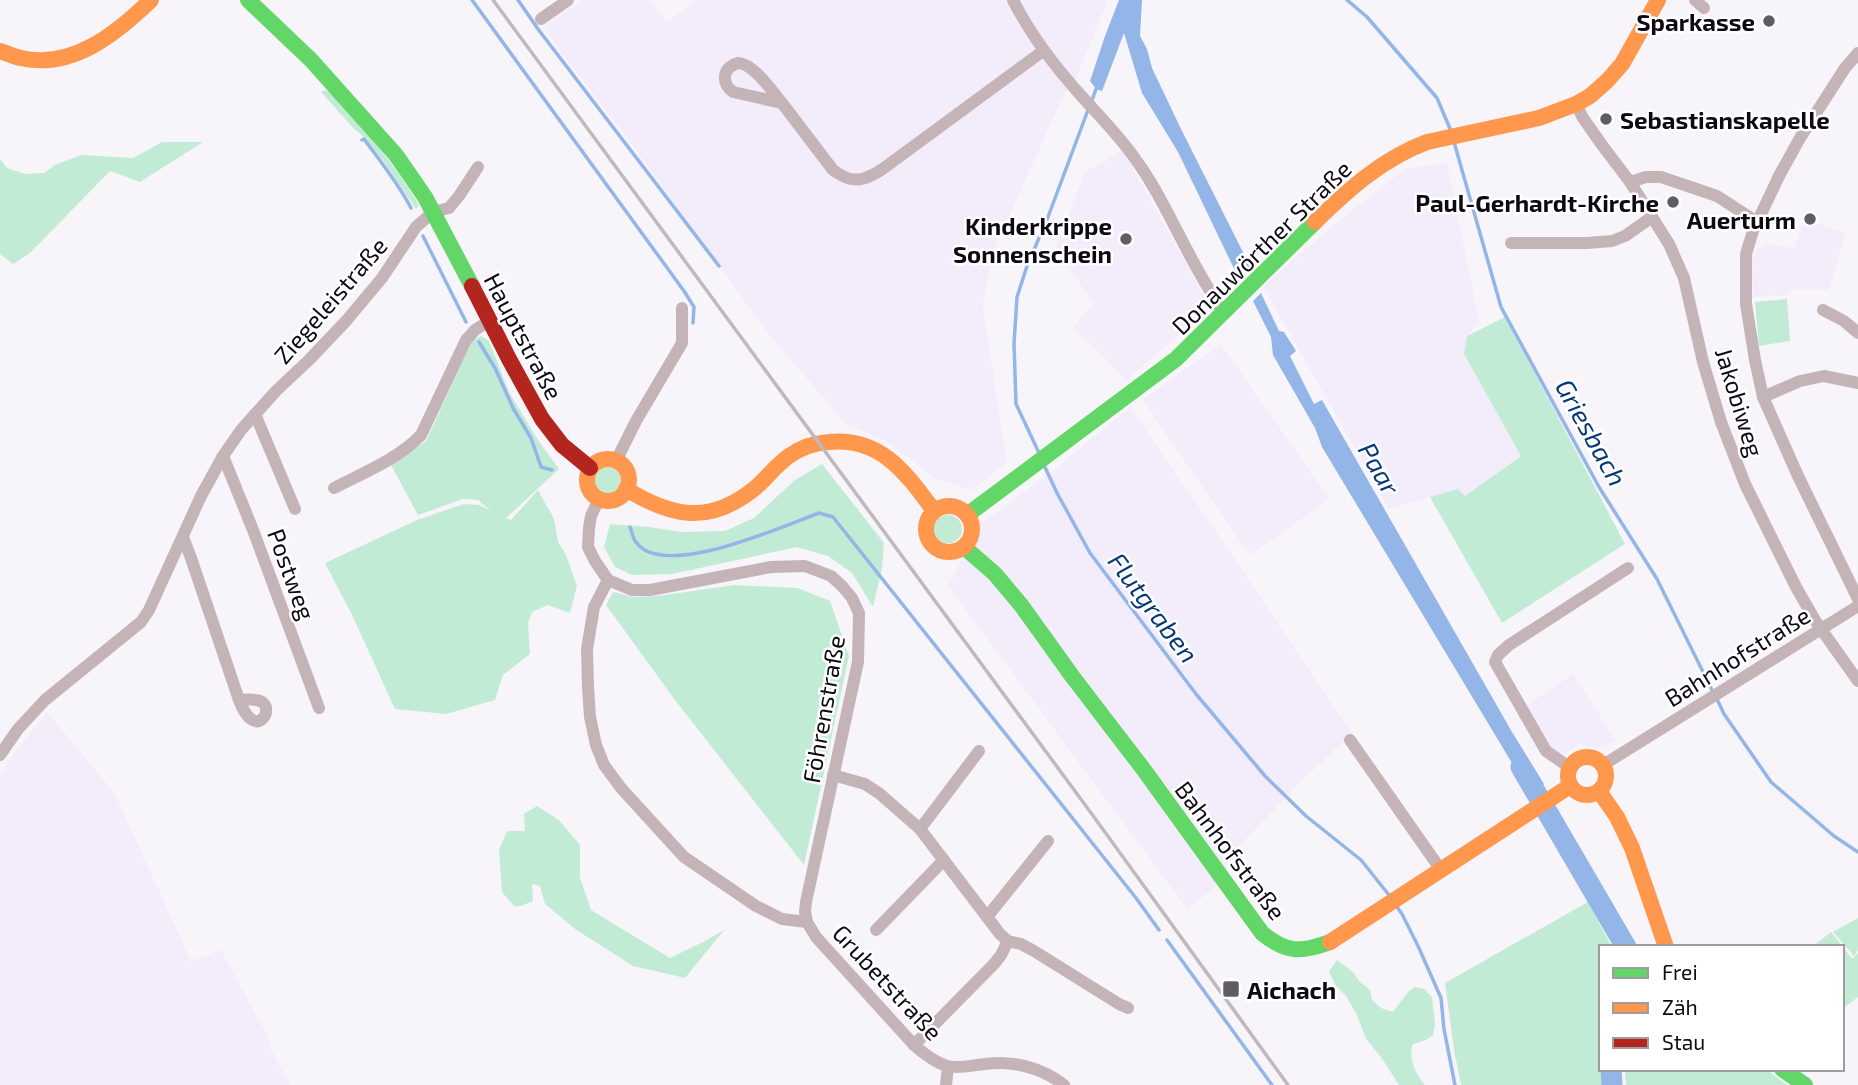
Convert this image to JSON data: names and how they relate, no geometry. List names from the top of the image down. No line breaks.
{"streets":{"main road":["Donauwörther Straße","Hauptstraße","Bahnhofstraße"],"street":["Ziegeleistraße","Jakobiweg","Postweg","Föhrenstraße","Grubetstraße"]},"crossings":[["Donauwörther Straße","Jakobiweg"],["Donauwörther Straße","Bahnhofstraße"],["Ziegeleistraße","Hauptstraße"],["Ziegeleistraße","Postweg"],["Jakobiweg","Bahnhofstraße"],["Föhrenstraße","Grubetstraße"]],"water":["Griesbach","Paar","Flutgraben"],"places":{"other":["Sparkasse","Sebastianskapelle","Paul-Gerhardt-Kirche","Auerturm","Kinderkrippe Sonnenschein"],"transit":["Aichach"]},"legend":["Frei","Zäh","Stau"]}
